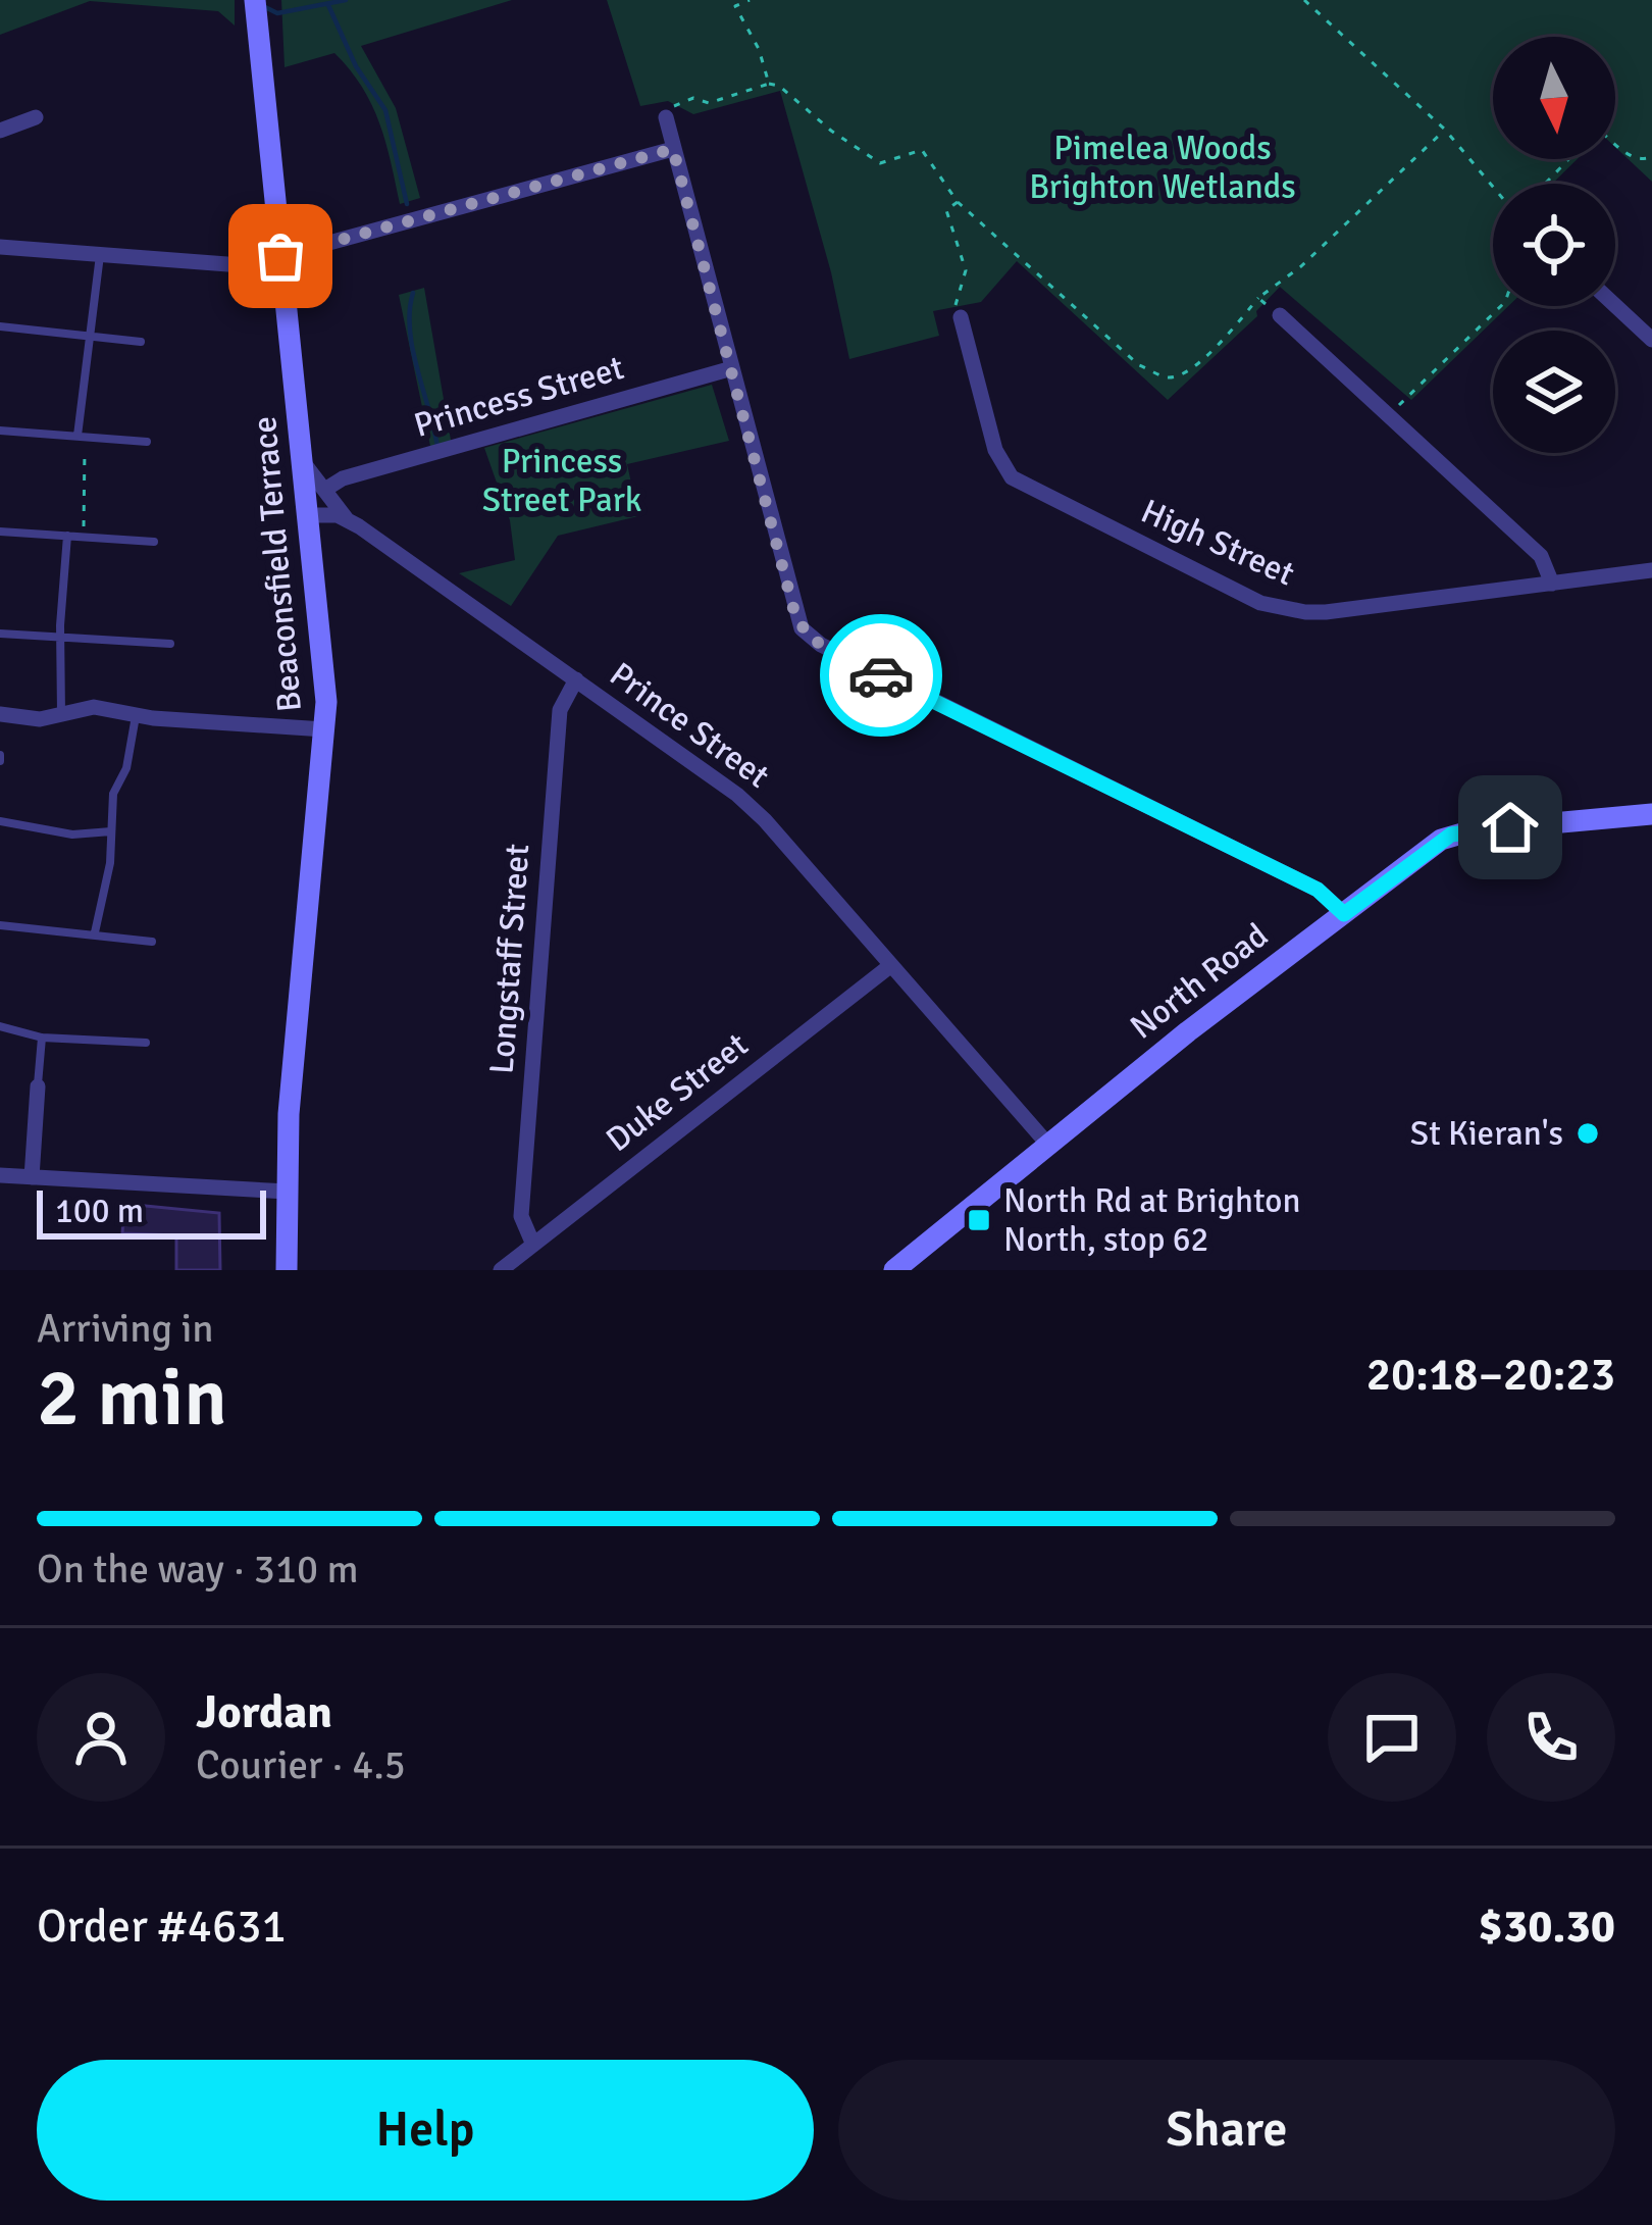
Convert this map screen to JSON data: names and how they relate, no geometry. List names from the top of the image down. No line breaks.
{"streets":{"main road":["Beaconsfield Terrace","North Road"],"street":["Princess Street","High Street","Prince Street","Longstaff Street","Duke Street"]},"crossings":[["Princess Street","Prince Street"],["Beaconsfield Terrace","Prince Street"],["Prince Street","Longstaff Street"],["Prince Street","North Road"],["Prince Street","Duke Street"],["Longstaff Street","Duke Street"]],"parks":["Pimelea Woods Brighton Wetlands","Princess Street Park"],"places":{"other":["St Kieran's"],"transit":["North Rd at Brighton North, stop 62"]},"scale_bar":"100 m","north":"bottom","page":{"scale":"100 m","heading":["2 min","Arriving in","20:18–20:23"],"panel":["Jordan","Courier · 4.5","Order #4631","$30.30"],"bar":"On the way · 310 m","buttons":["Help","Share"]}}
